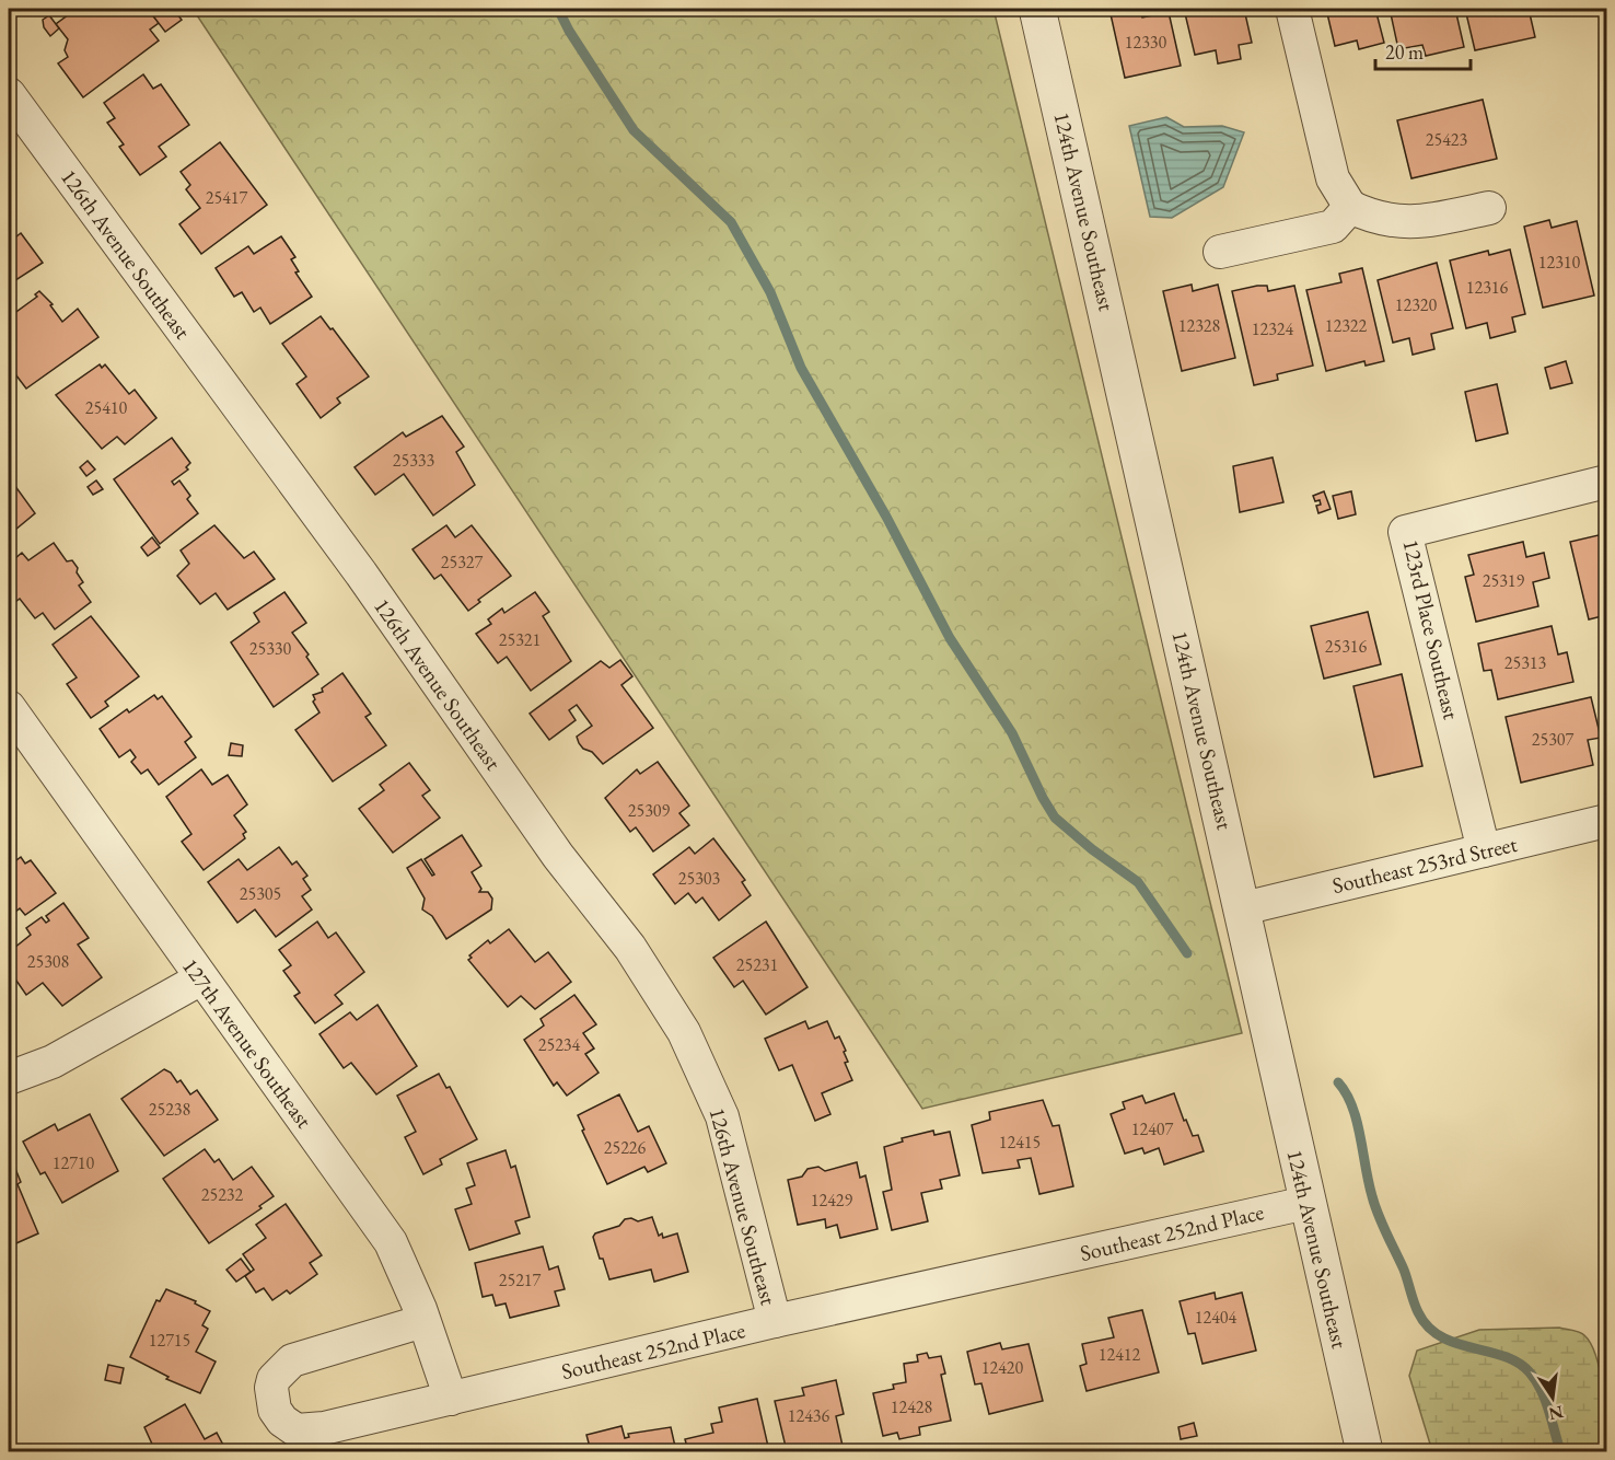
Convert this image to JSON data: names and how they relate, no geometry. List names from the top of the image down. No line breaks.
{"streets":{"street":["124th Avenue Southeast","126th Avenue Southeast","123rd Place Southeast","Southeast 253rd Street","127th Avenue Southeast","Southeast 252nd Place"]},"crossings":[["124th Avenue Southeast","Southeast 253rd Street"],["124th Avenue Southeast","Southeast 252nd Place"],["126th Avenue Southeast","Southeast 252nd Place"],["123rd Place Southeast","Southeast 253rd Street"],["127th Avenue Southeast","Southeast 252nd Place"]],"house_numbers":["12330","25423","25417","12310","12316","12320","12328","12322","12324","25410","25333","25327","25319","25321","25316","25330","25313","25307","25309","25303","25305","25308","25231","25234","25238","12407","12415","25226","12710","25232","12429","25217","12404","12715","12412","12420","12428","12436"],"scale_bar":"20 m","north":"bottom"}
